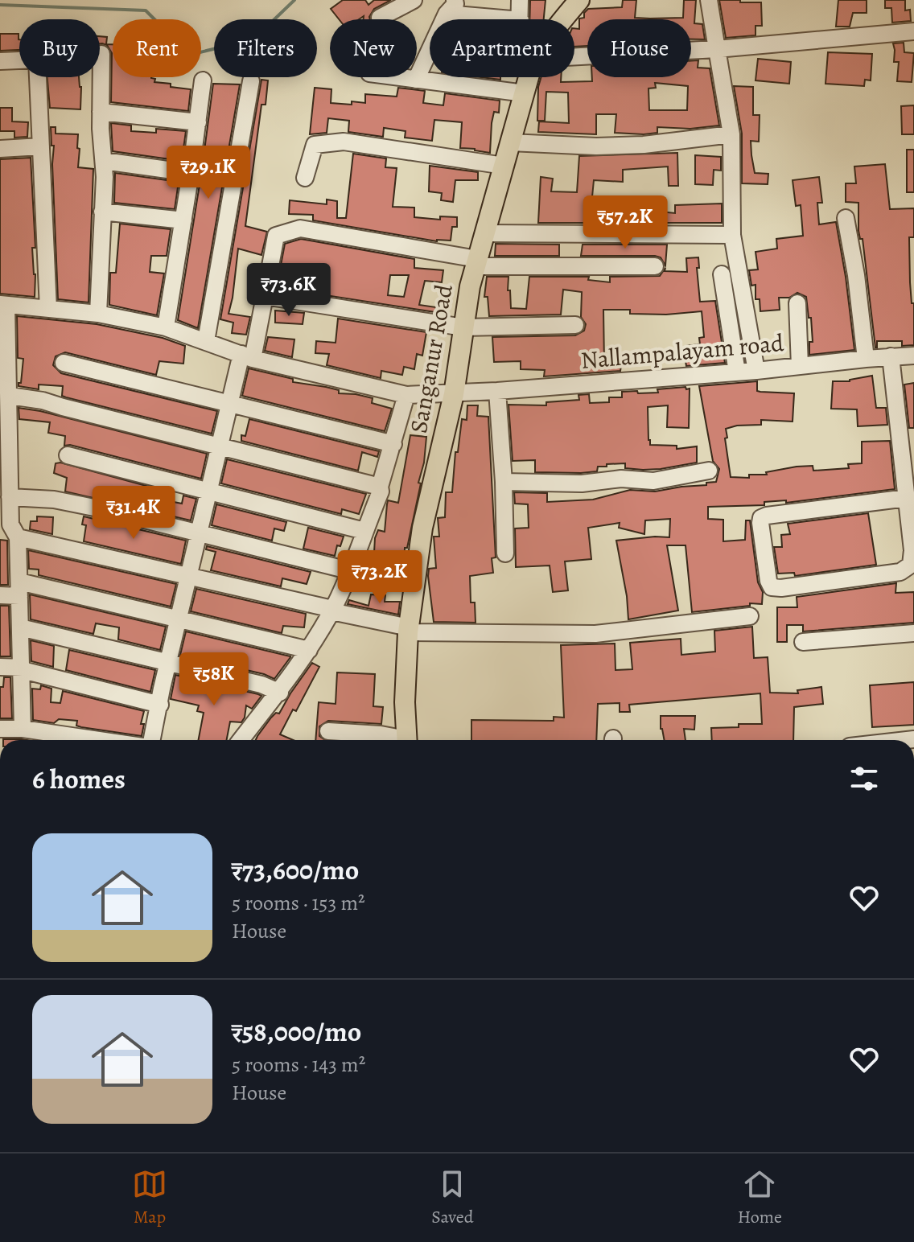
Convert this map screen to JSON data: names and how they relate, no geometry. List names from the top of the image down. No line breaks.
{"streets":{"main road":["Sanganur Road"],"street":["Nallampalayam road"]},"crossings":[["Nallampalayam road","Sanganur Road"]],"page":{"chip":["Buy","Rent","Filters","New","Apartment","House"],"price":["₹29.1K","₹57.2K","₹73.6K","₹31.4K","₹73.2K","₹58K"],"heading":"6 homes","list":[{"name":"₹73,600/mo","note":"5 rooms · 153 m² · House"},{"name":"₹58,000/mo","note":"5 rooms · 143 m² · House"}],"tabs":["Map","Saved","Home"]}}
